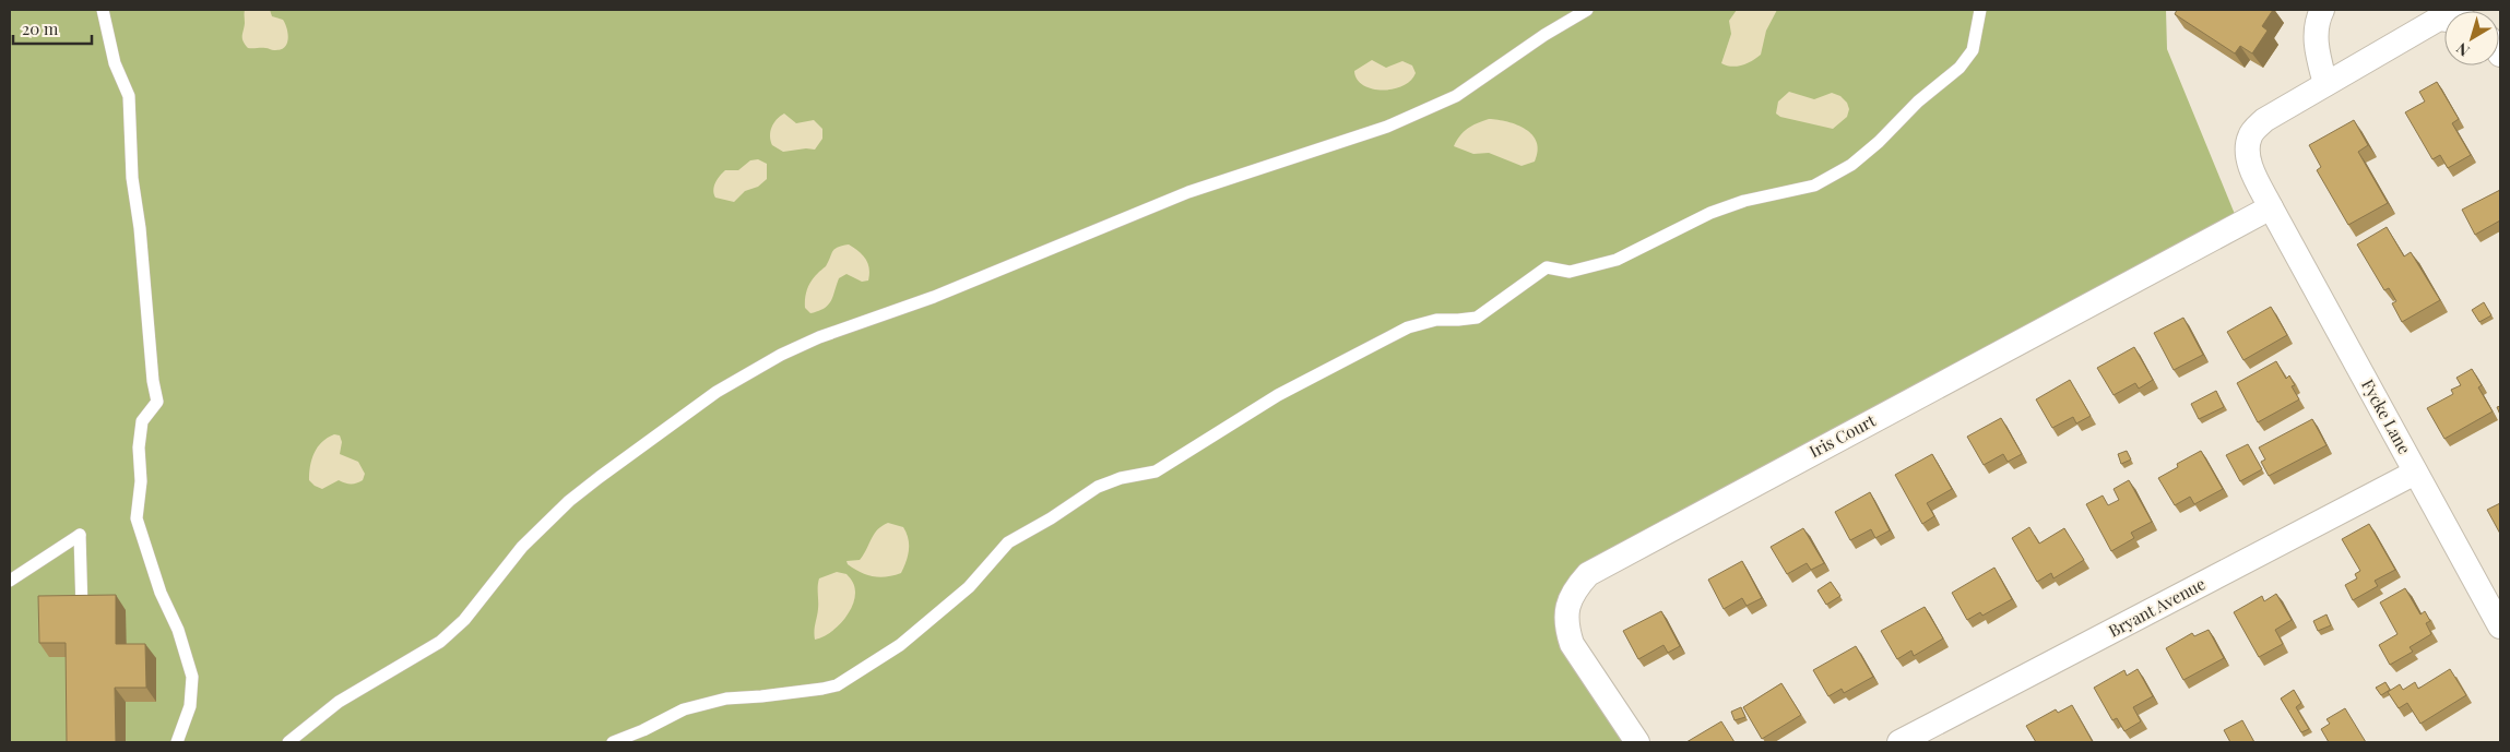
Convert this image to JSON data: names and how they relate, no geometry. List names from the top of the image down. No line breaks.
{"streets":{"street":["Fycke Lane","Iris Court","Bryant Avenue"]},"crossings":[["Fycke Lane","Iris Court"],["Fycke Lane","Bryant Avenue"]],"scale_bar":"20 m","north":"bottom left"}
